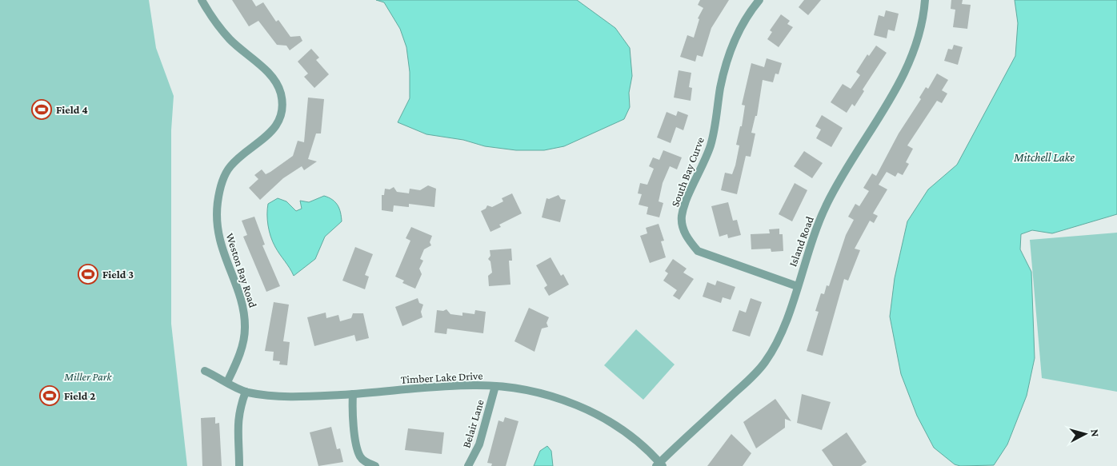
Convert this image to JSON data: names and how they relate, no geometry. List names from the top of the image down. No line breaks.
{"streets":{"street":["South Bay Curve","Island Road","Weston Bay Road","Timber Lake Drive","Belair Lane"]},"crossings":[["South Bay Curve","Island Road"],["Island Road","Timber Lake Drive"],["Weston Bay Road","Timber Lake Drive"],["Timber Lake Drive","Belair Lane"]],"water":["Mitchell Lake"],"parks":["Miller Park"],"places":{"sports":["Field 4","Field 3","Field 2"]},"north":"right"}
